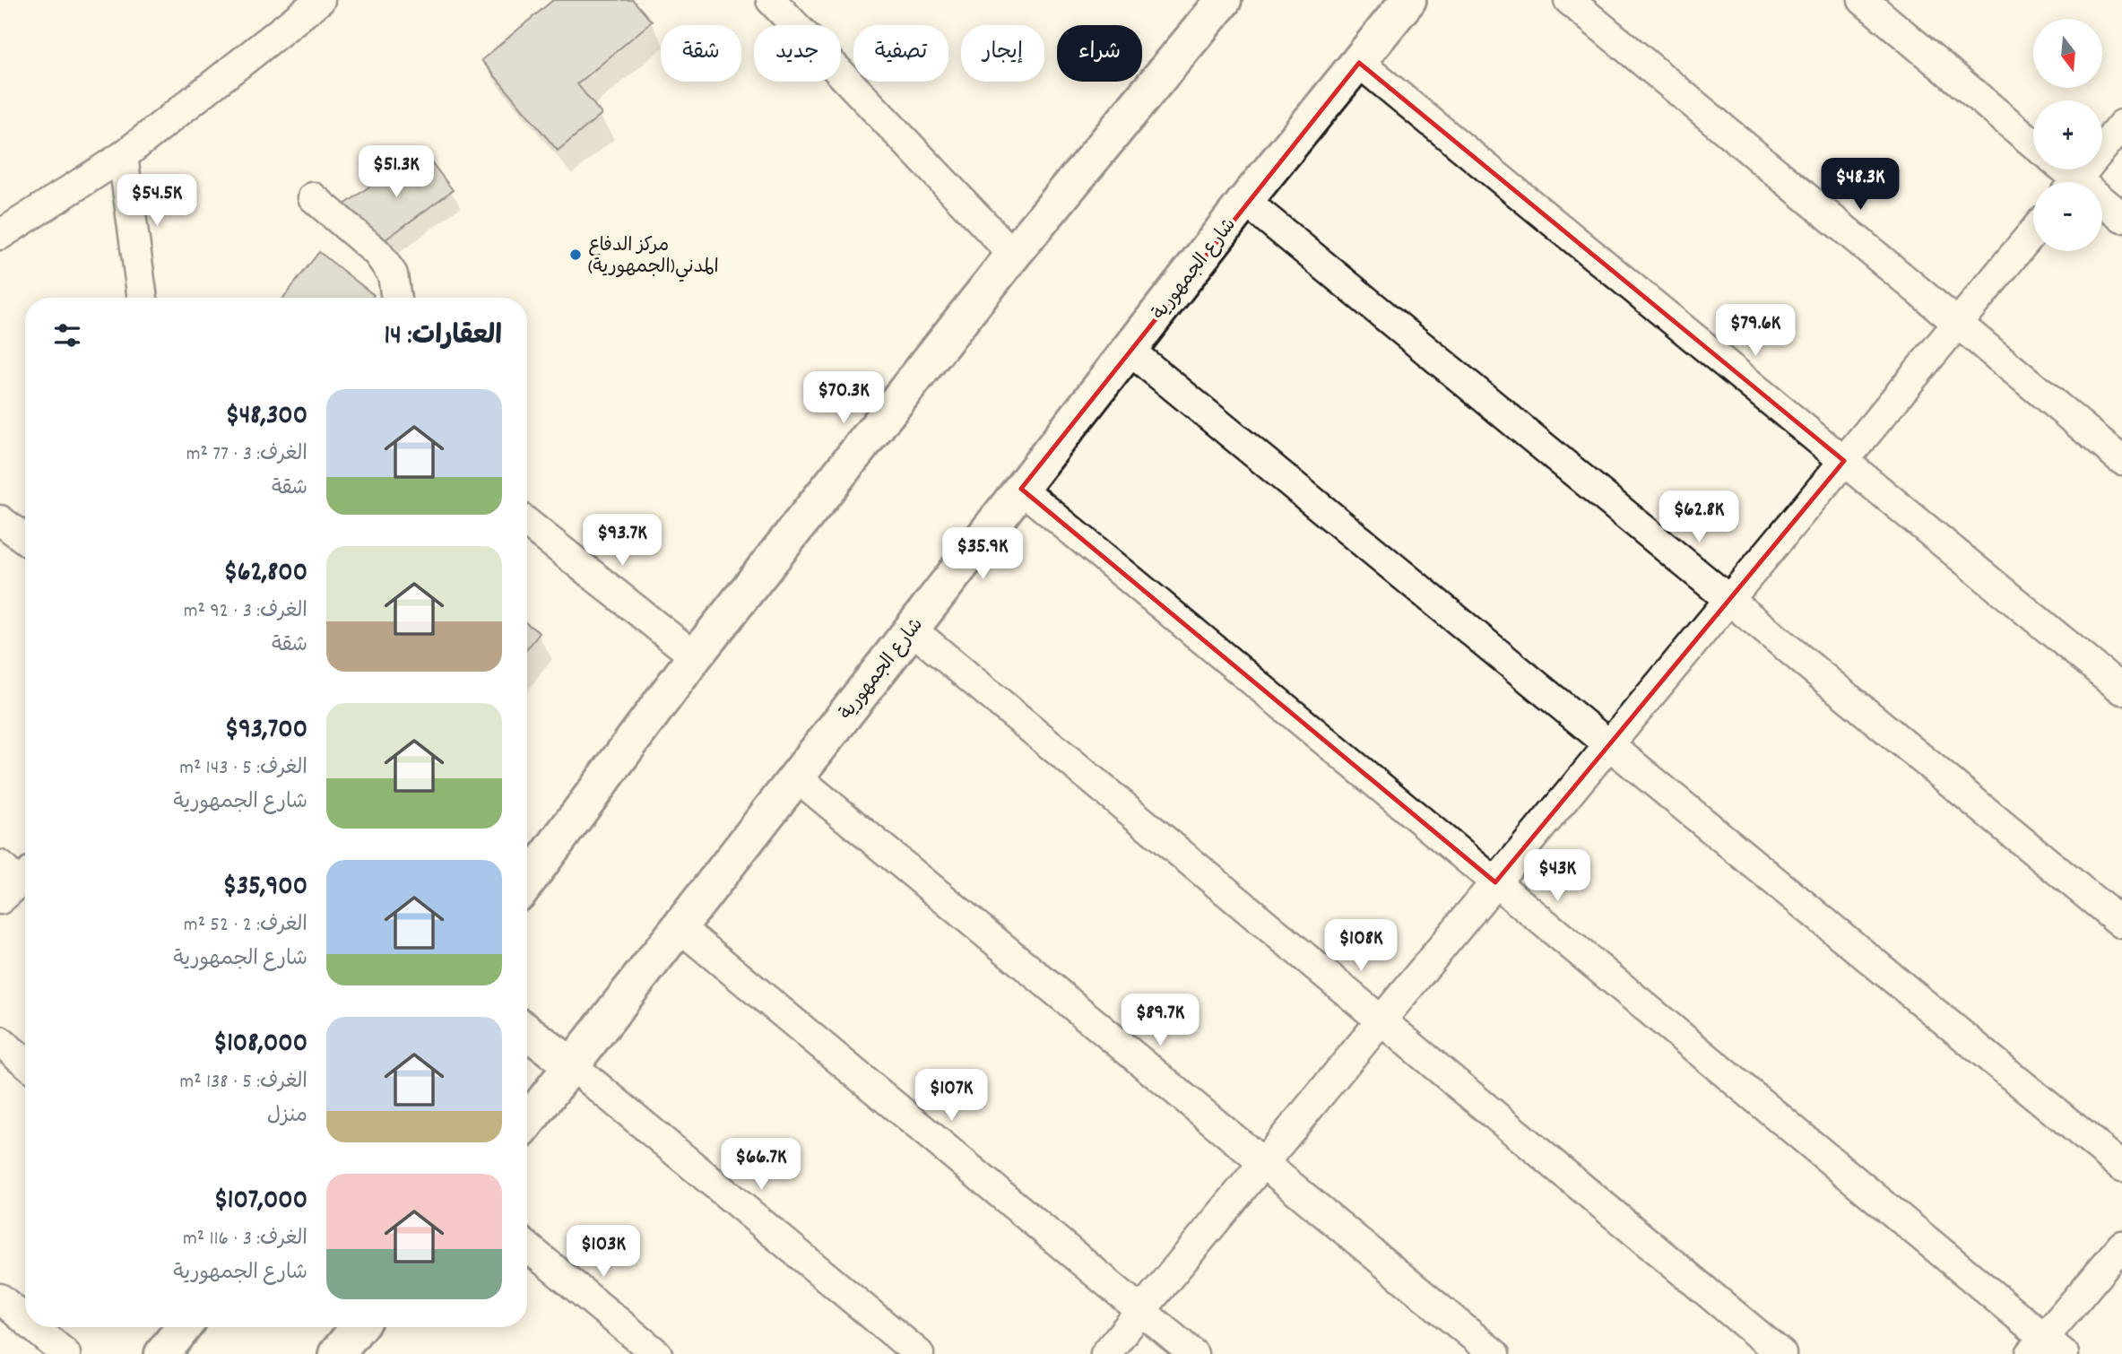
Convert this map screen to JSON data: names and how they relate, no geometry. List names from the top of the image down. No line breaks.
{"streets":{"main road":["شارع الجمهورية"]},"places":["مركز الدفاع المدني(الجمهورية)"],"north":"bottom","page":{"map_buttons":["+","−"],"chip":["شراء","إيجار","تصفية","جديد","شقة"],"price":["$51.3K","$48.3K","$54.5K","$79.6K","$70.3K","$62.8K","$93.7K","$35.9K","$43K","$108K","$89.7K","$107K","$66.7K","$103K"],"heading":"العقارات: 14","list":[{"name":"$48,300","note":"الغرف: 3 · 77 m² · شقة"},{"name":"$62,800","note":"الغرف: 3 · 92 m² · شقة"},{"name":"$93,700","note":"الغرف: 5 · 143 m² · شارع الجمهورية"},{"name":"$35,900","note":"الغرف: 2 · 52 m² · شارع الجمهورية"},{"name":"$108,000","note":"الغرف: 5 · 138 m² · منزل"},{"name":"$107,000","note":"الغرف: 3 · 116 m² · شارع الجمهورية"}]}}
